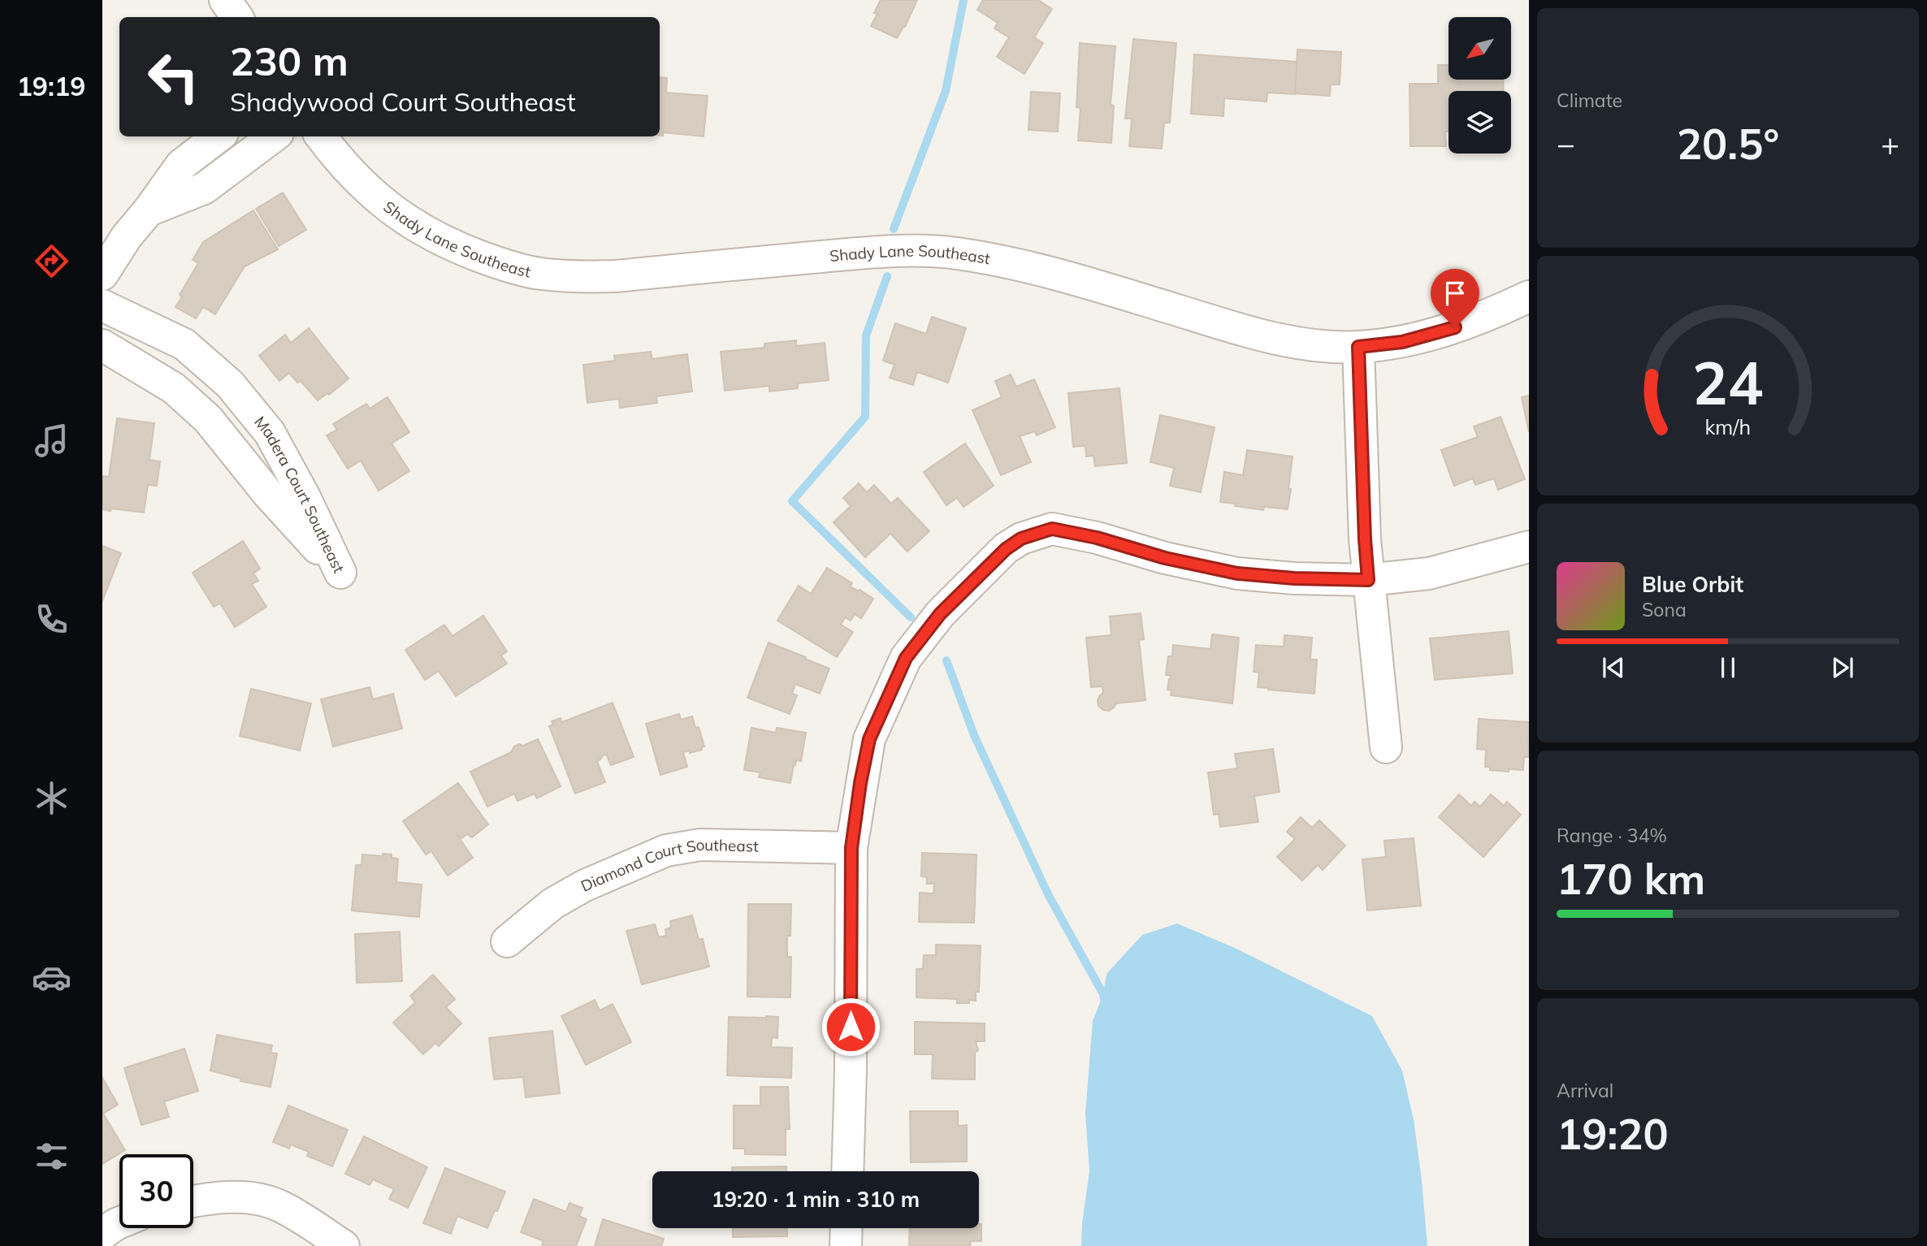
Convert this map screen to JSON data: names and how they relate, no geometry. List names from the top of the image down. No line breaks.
{"streets":{"street":["Shady Lane Southeast","Madera Court Southeast","Diamond Court Southeast"]},"north":"bottom left","page":{"tabs":"19:19","tile":["Climate",["Range · 34%","170 km"],["Arrival","19:20"]],"turn":["230 m","Shadywood Court Southeast"],"heat":["−","20.5°","+"],"song":["Blue Orbit","Sona"],"limit":"30","trip":"19:20 · 1 min · 310 m","gauge":["24","km/h"]}}
